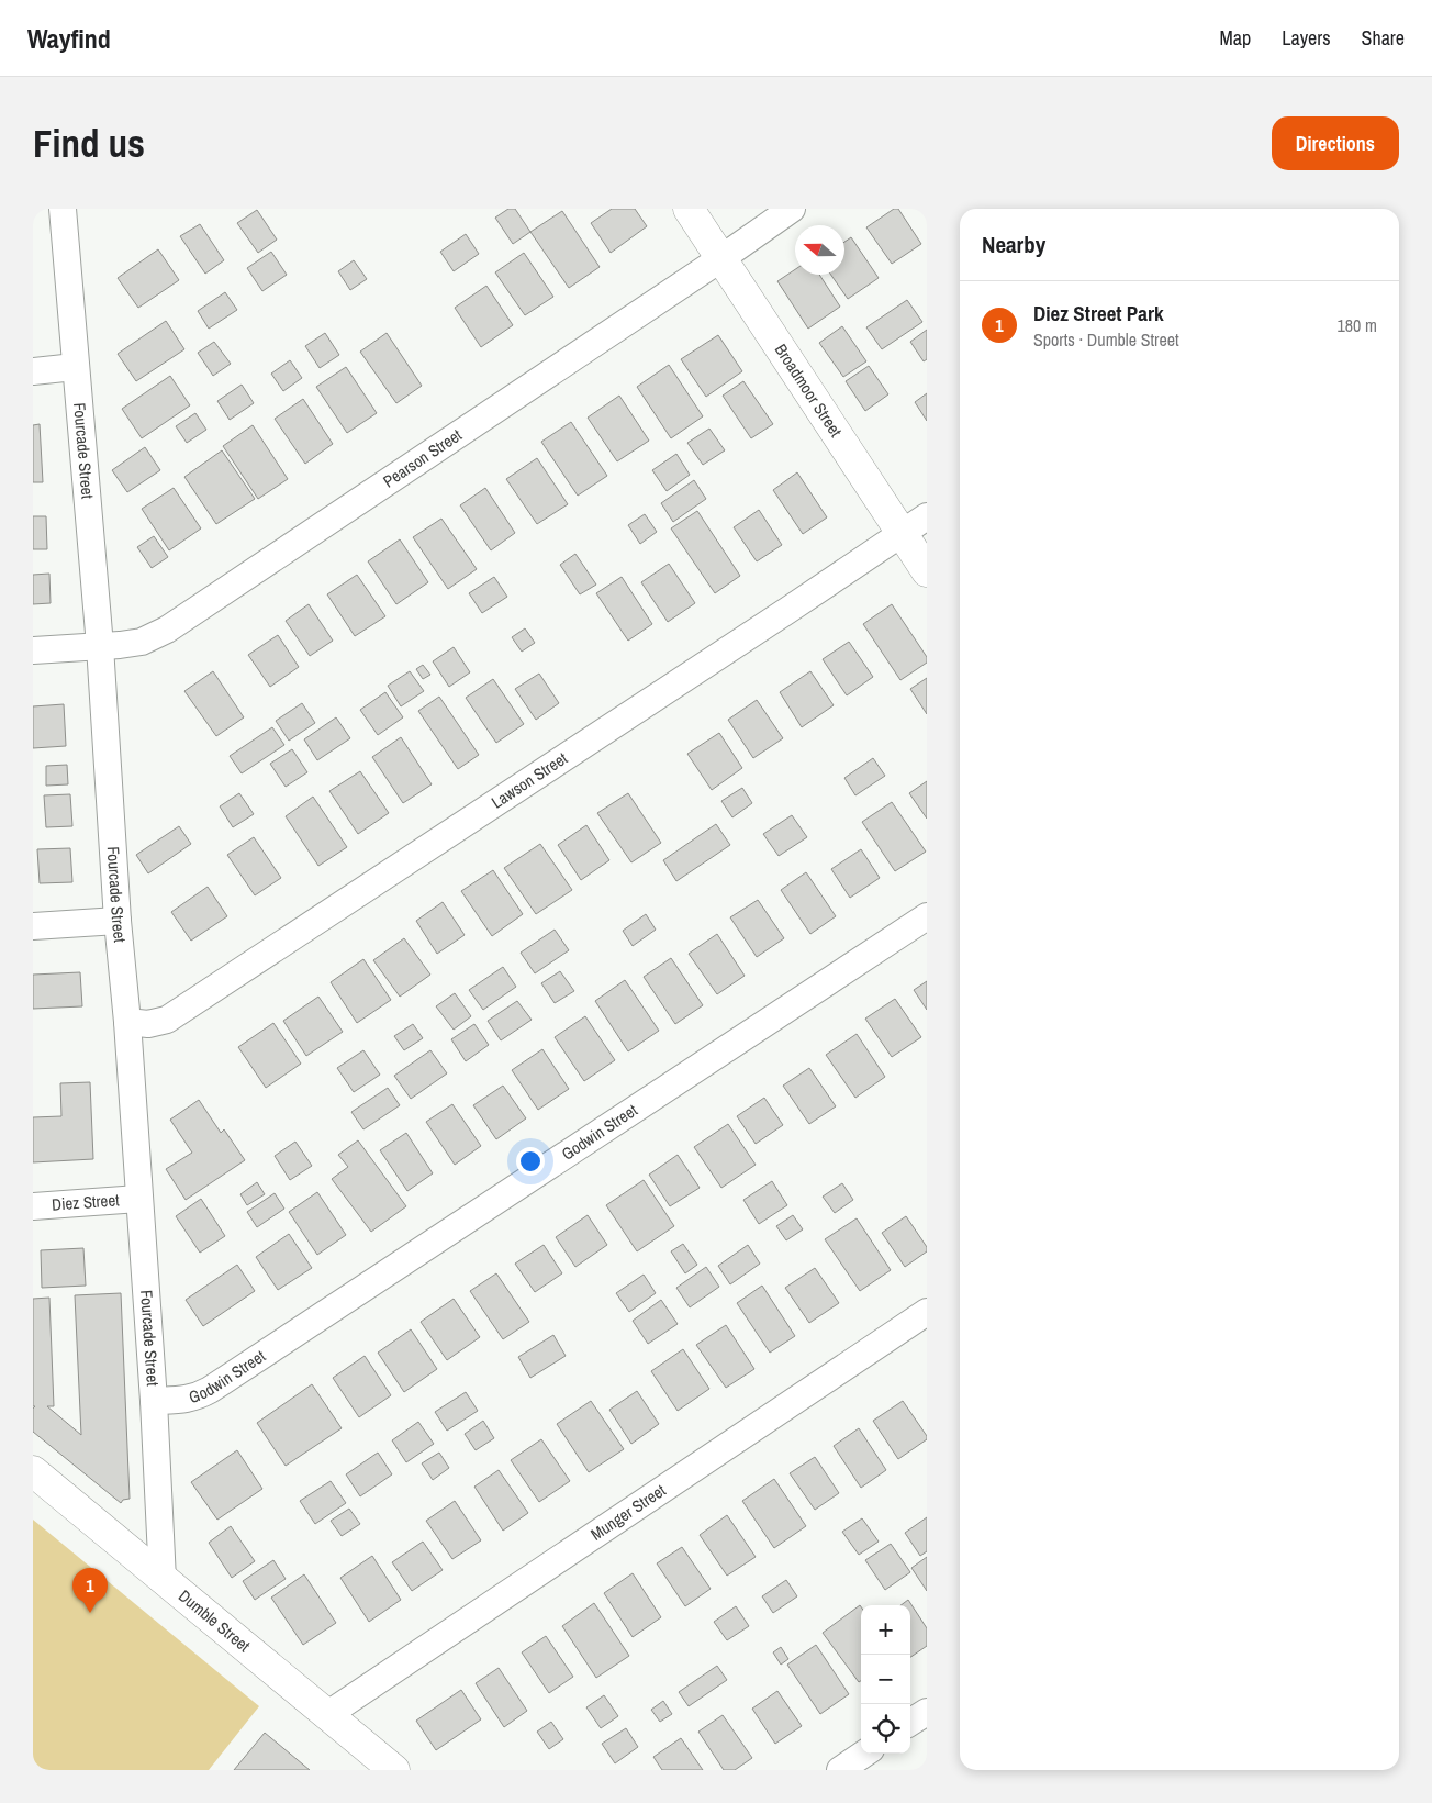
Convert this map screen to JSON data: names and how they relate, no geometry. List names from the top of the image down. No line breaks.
{"streets":{"street":["Broadmoor Street","Fourcade Street","Pearson Street","Lawson Street","Godwin Street","Diez Street","Munger Street","Dumble Street"]},"crossings":[["Broadmoor Street","Pearson Street"],["Broadmoor Street","Lawson Street"],["Fourcade Street","Pearson Street"],["Fourcade Street","Lawson Street"],["Fourcade Street","Godwin Street"],["Fourcade Street","Diez Street"],["Fourcade Street","Dumble Street"],["Munger Street","Dumble Street"]],"north":"left","page":{"header":"Wayfind","nav":["Map","Layers","Share"],"buttons":"Directions","title":"Find us","heading":"Nearby","list":[{"mark":"1","name":"Diez Street Park","note":"Sports · Dumble Street","value":"180 m"}],"pins":"1","map_buttons":["+","−"]}}
